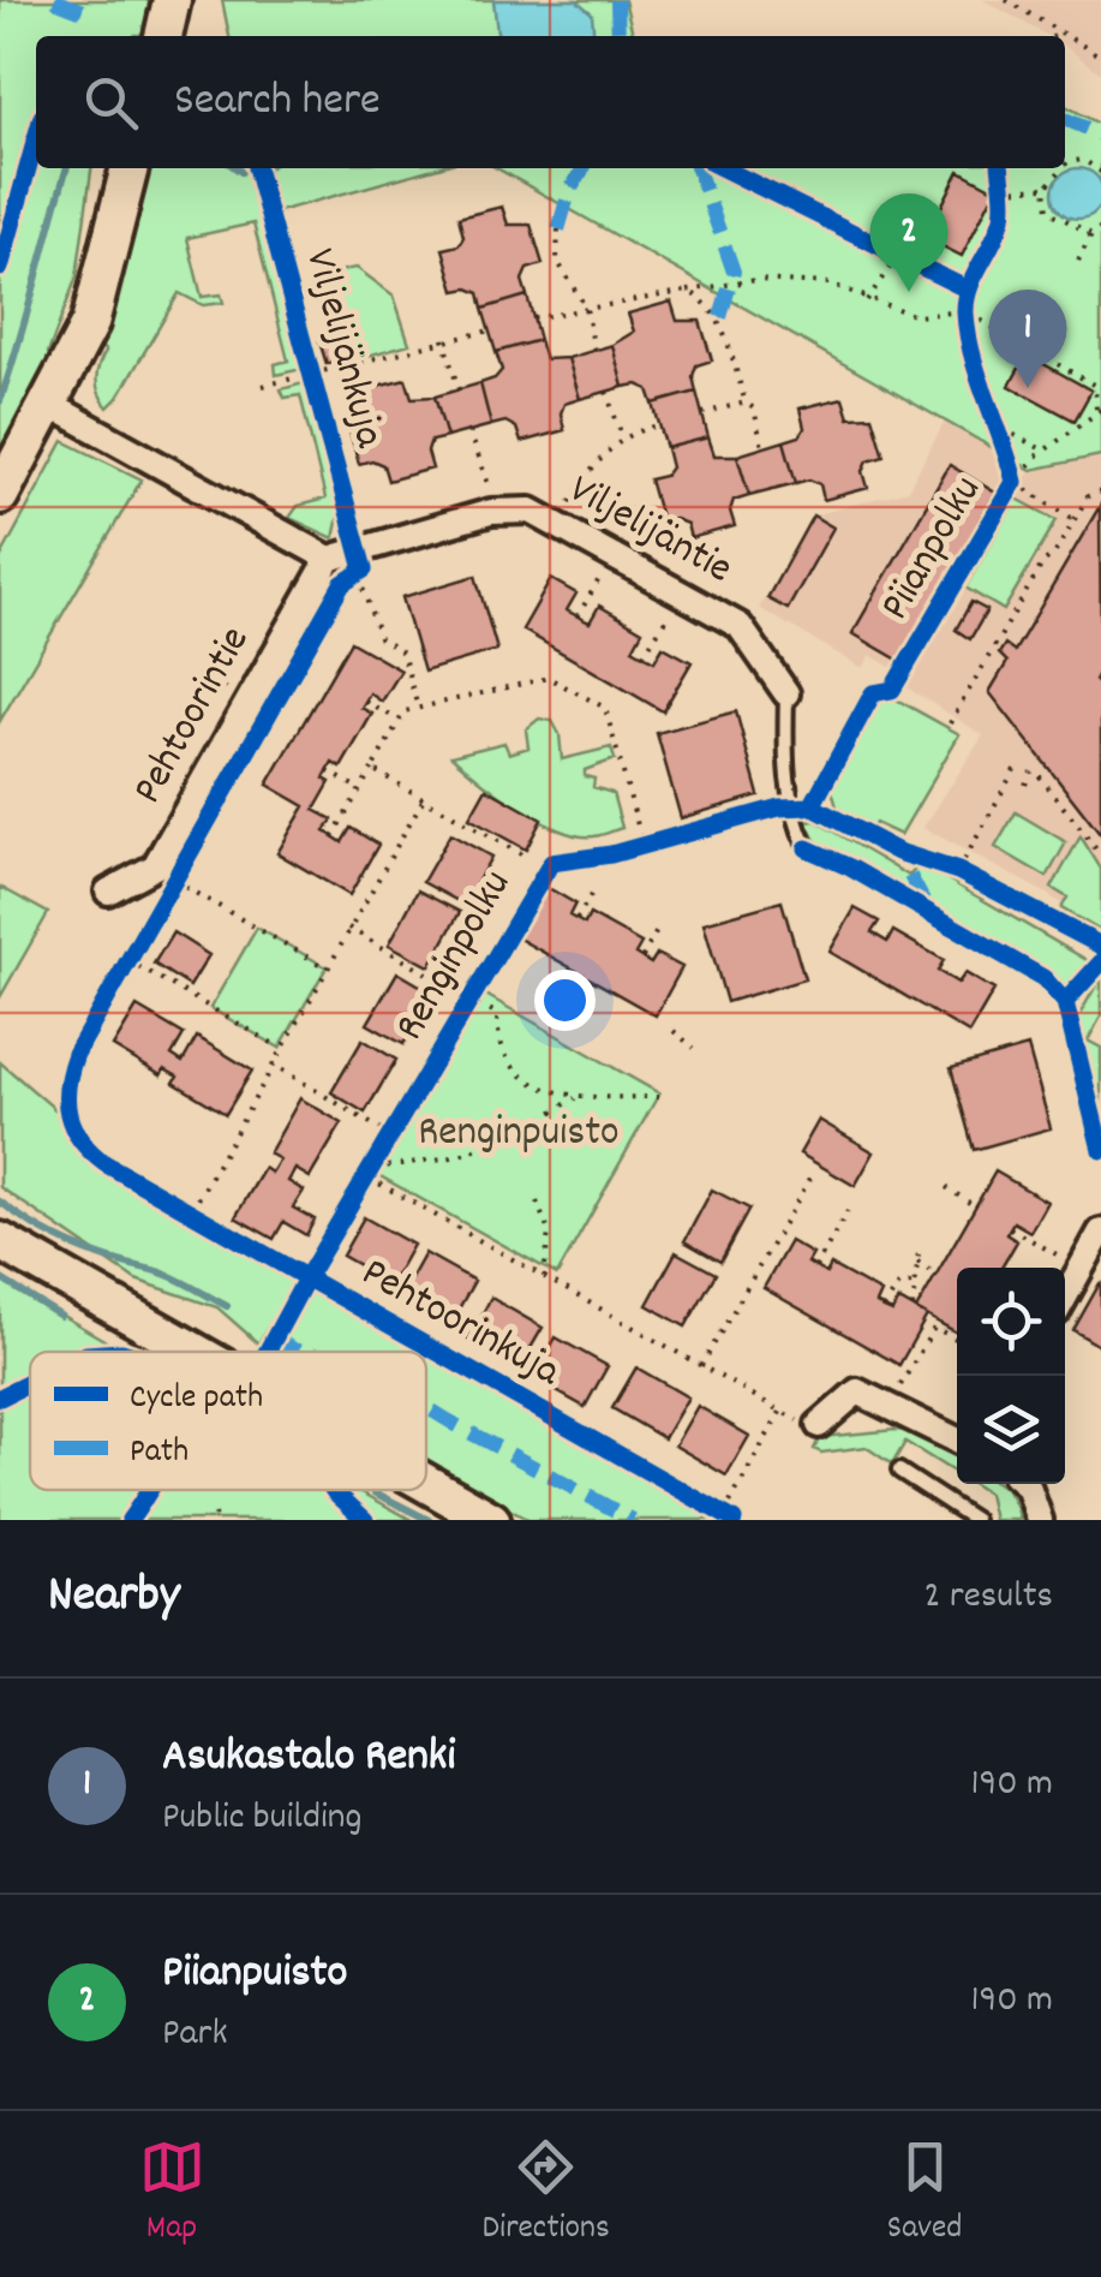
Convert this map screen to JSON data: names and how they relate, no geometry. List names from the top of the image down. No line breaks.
{"streets":{"street":["Viljelijäntie","Pehtoorintie"],"cycle path":["Viljelijänkuja","Piianpolku","Renginpolku"]},"crossings":[["Viljelijäntie","Pehtoorintie"]],"parks":["Renginpuisto"],"legend":["Cycle path","Path"],"page":{"search":"Search here","pins":["2","1"],"heading":["Nearby","2 results"],"list":[{"mark":"1","name":"Asukastalo Renki","note":"Public building","value":"190 m"},{"mark":"2","name":"Piianpuisto","note":"Park","value":"190 m"}],"nav":["Map","Directions","Saved"]}}
